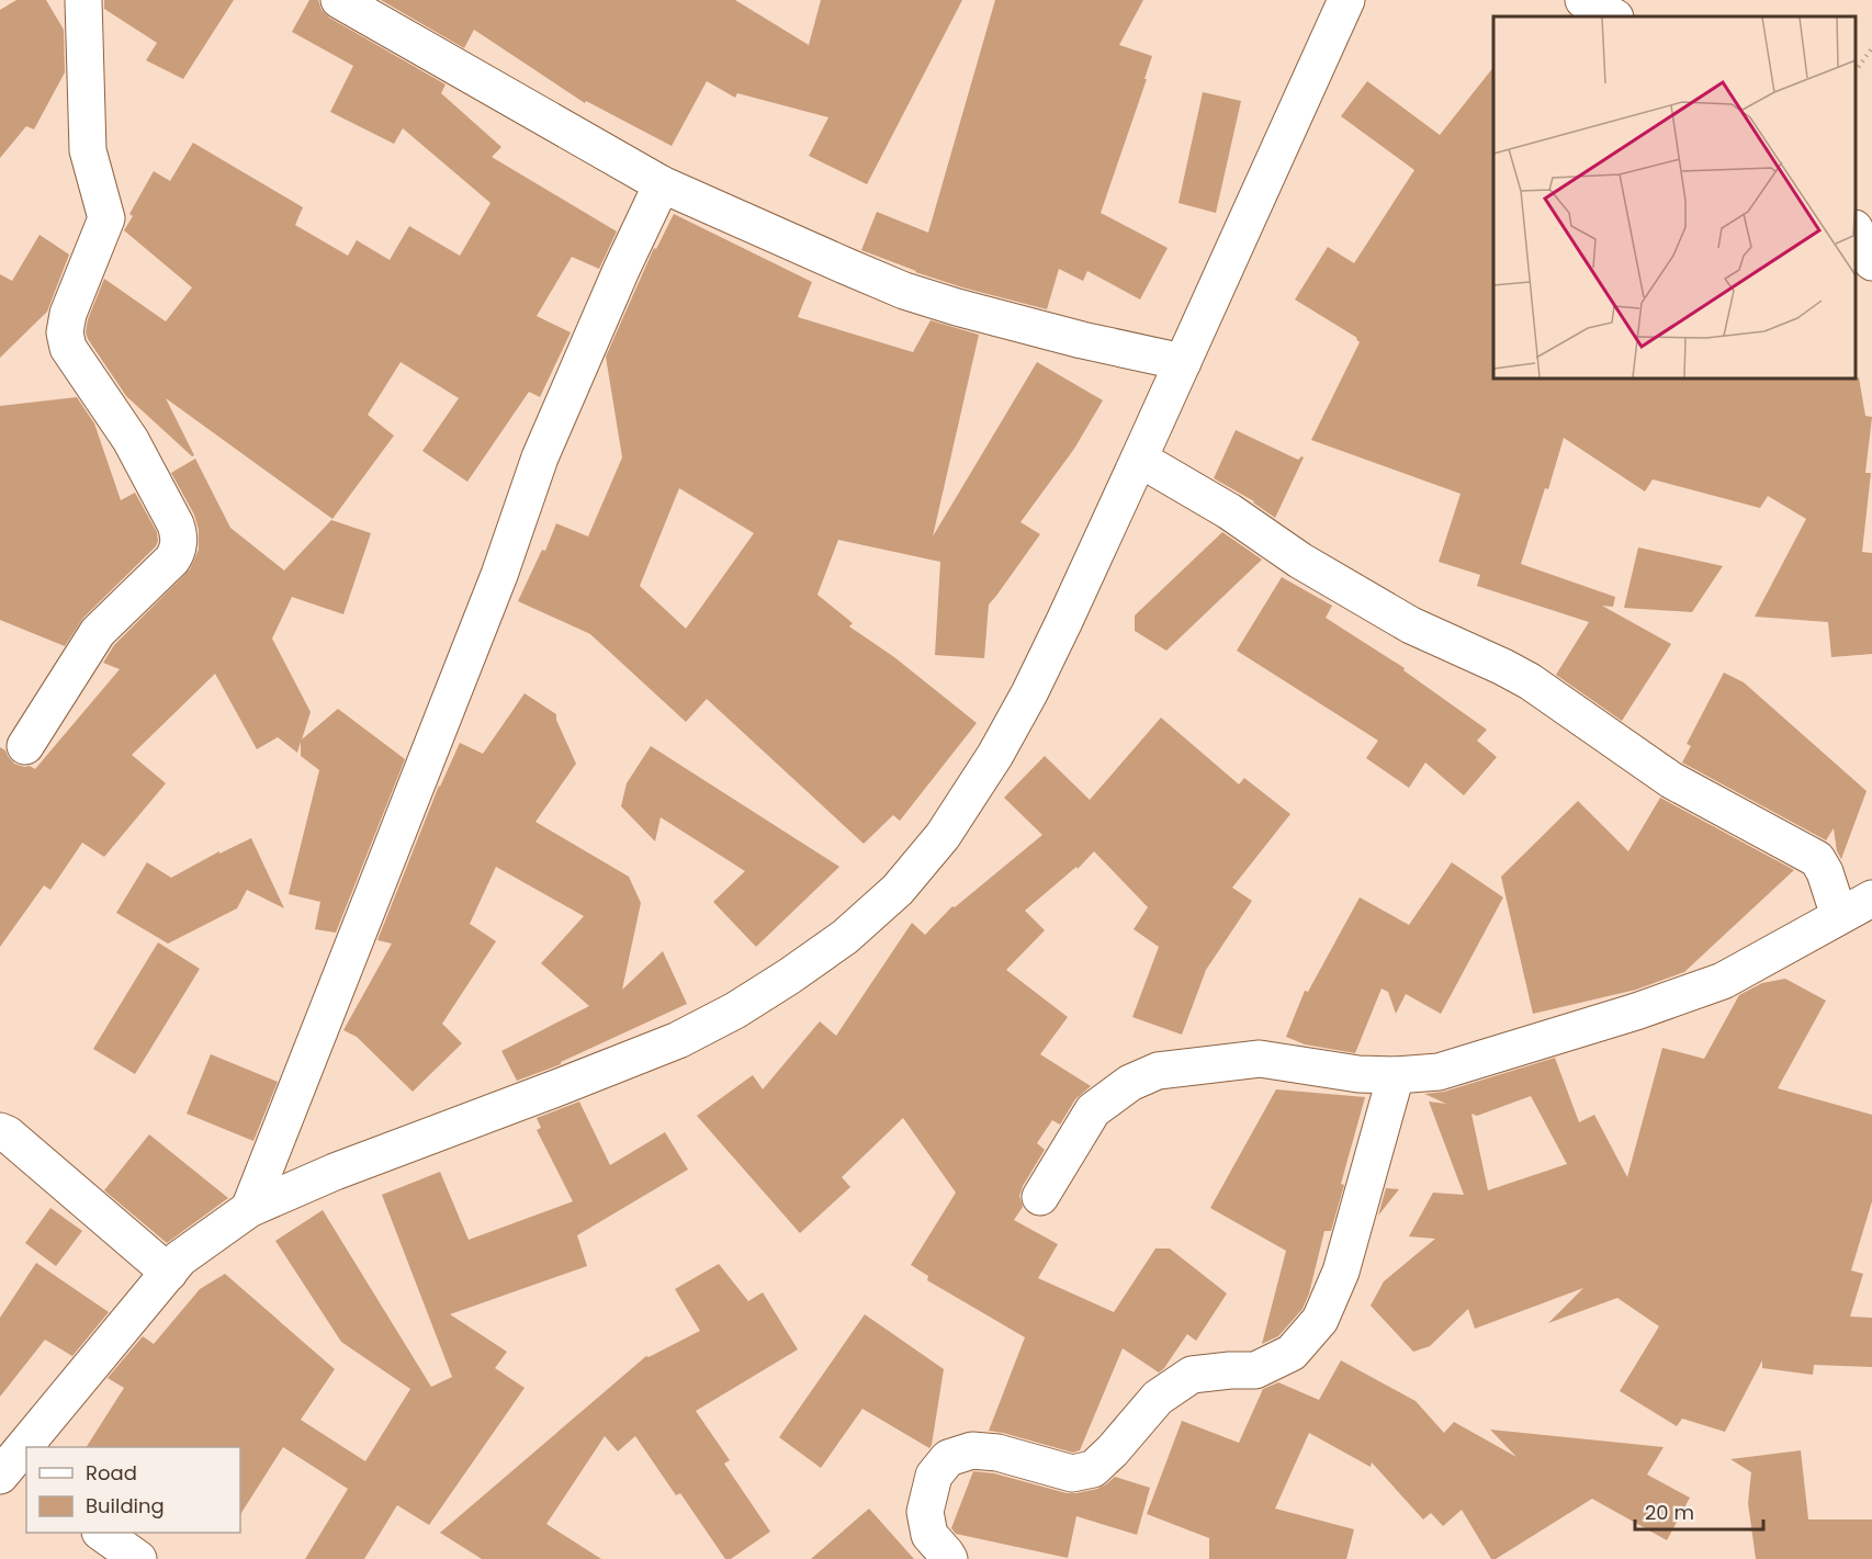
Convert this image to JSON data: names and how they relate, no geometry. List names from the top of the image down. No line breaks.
{"legend":["Road","Building"],"scale_bar":"20 m"}
